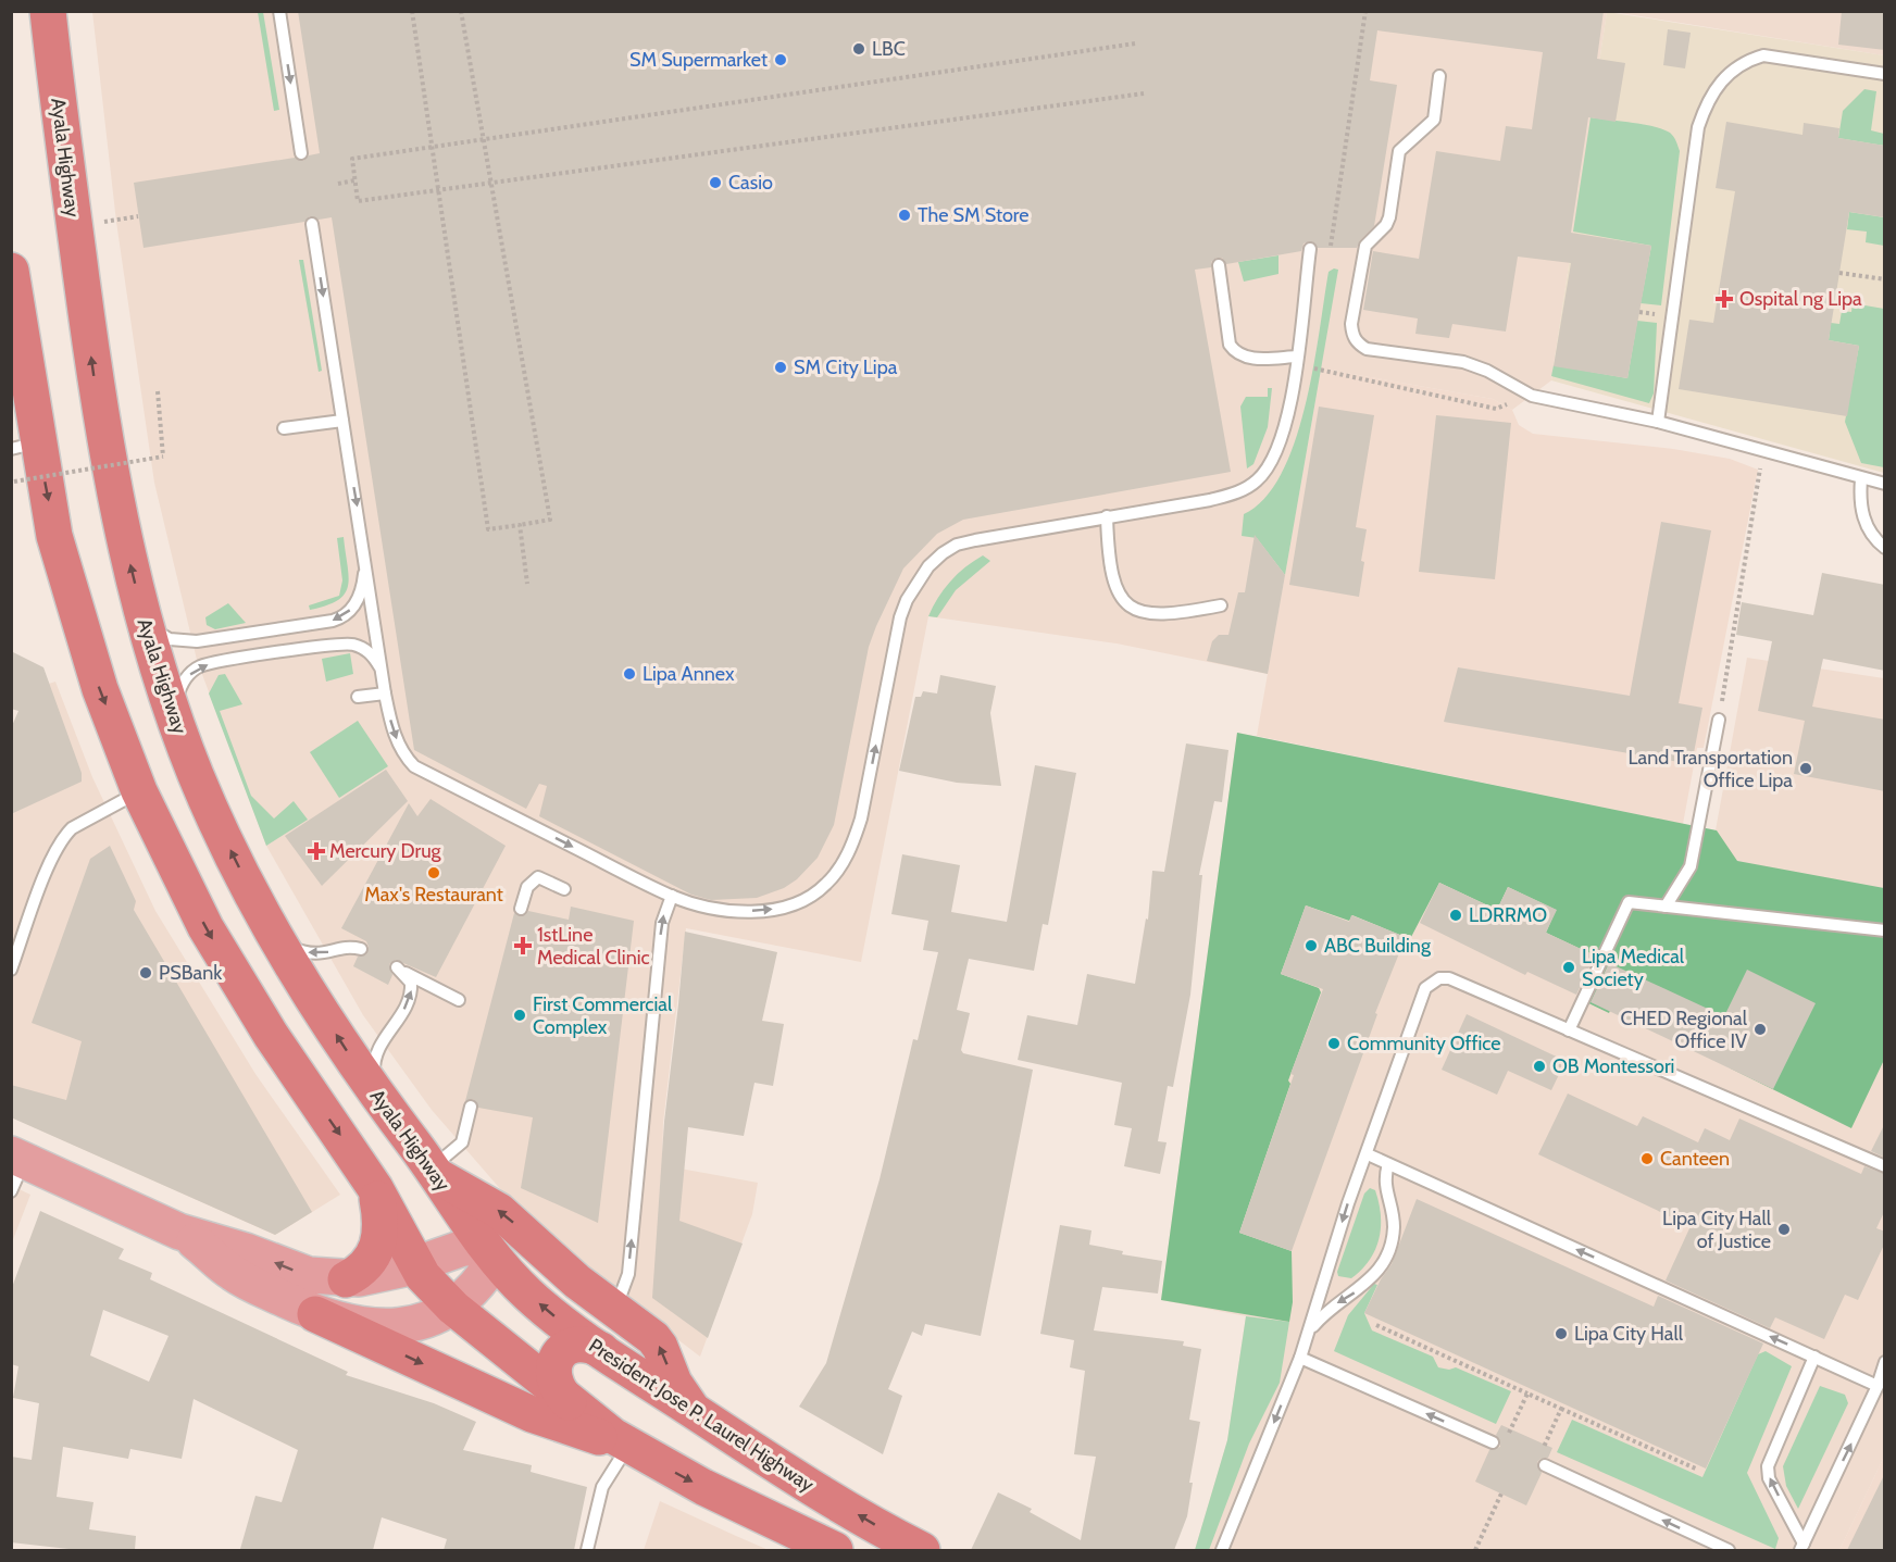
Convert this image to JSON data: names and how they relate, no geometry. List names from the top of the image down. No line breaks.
{"streets":{"highway":["Ayala Highway","President Jose P. Laurel Highway"]},"crossings":[["Ayala Highway","President Jose P. Laurel Highway"]],"places":{"other":["LBC","SM Supermarket","Casio","The SM Store","SM City Lipa","Lipa Annex","Land Transportation Office Lipa","Max's Restaurant","LDRRMO","ABC Building","Lipa Medical Society","PSBank","First Commercial Complex","CHED Regional Office IV","Community Office","OB Montessori","Canteen","Lipa City Hall of Justice","Lipa City Hall"],"health":["Ospital ng Lipa","Mercury Drug","1stLine Medical Clinic"]}}
